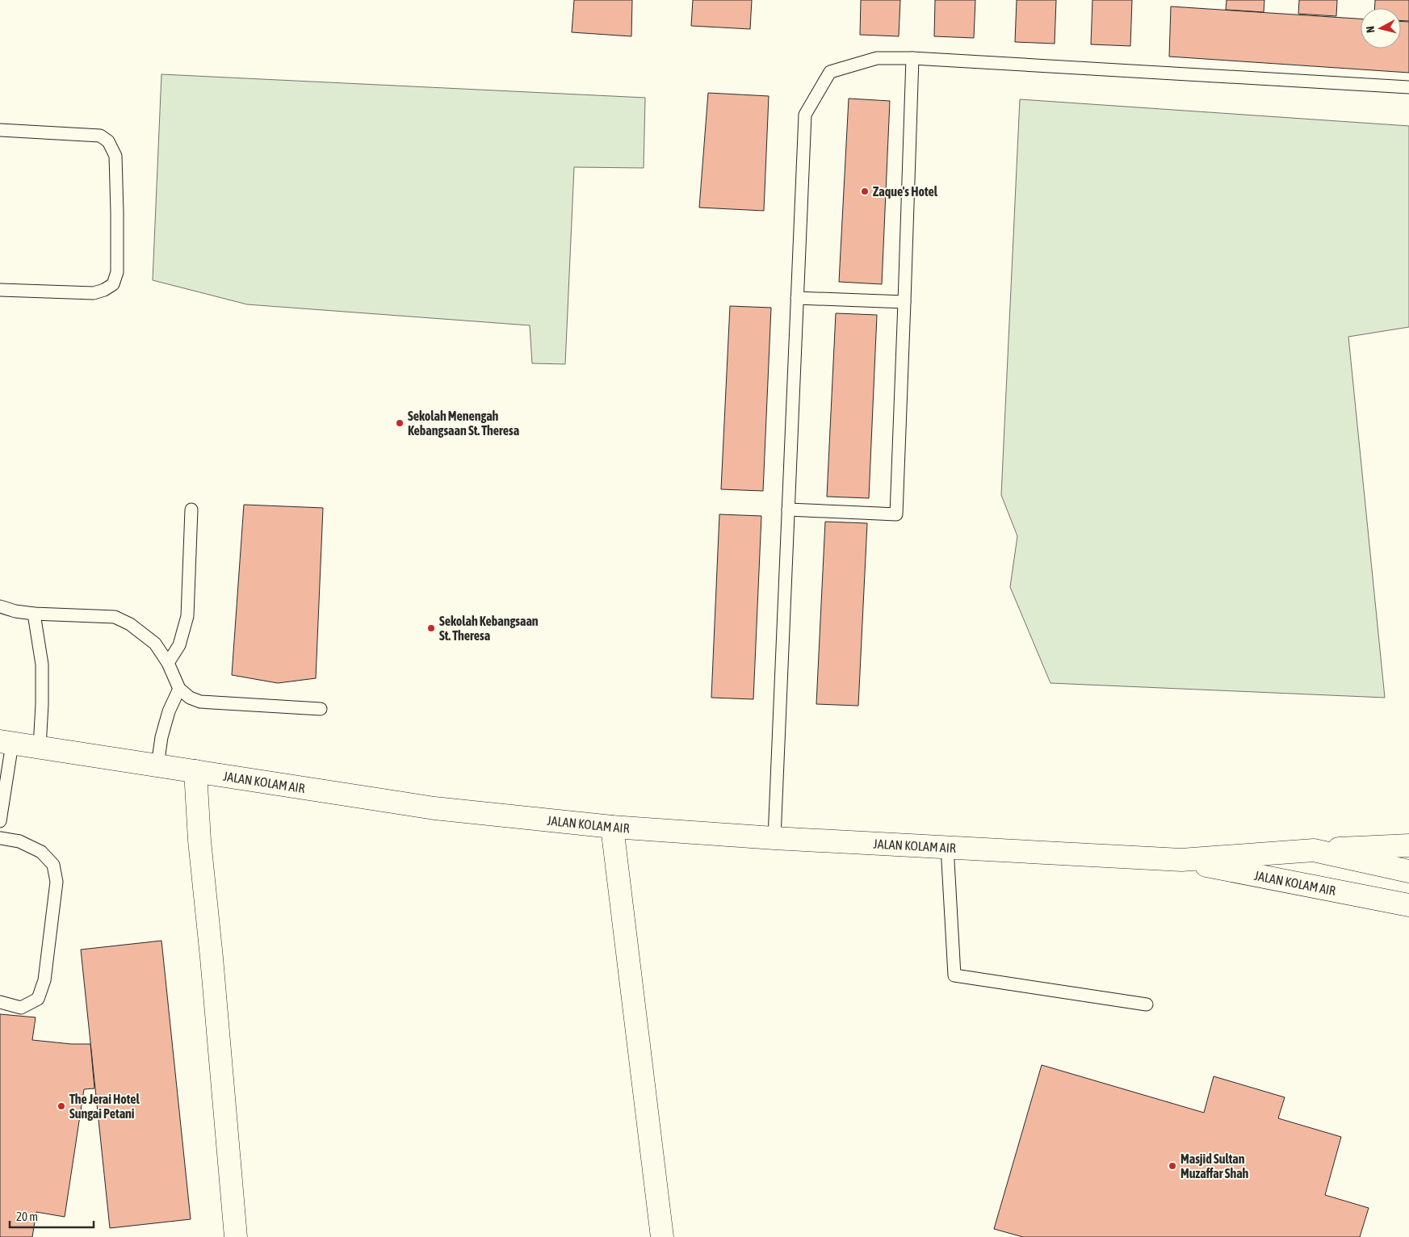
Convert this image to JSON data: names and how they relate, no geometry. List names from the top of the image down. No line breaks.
{"streets":{"main road":["JALAN KOLAM AIR"]},"places":["Zaque's Hotel","Sekolah Menengah Kebangsaan St. Theresa","Sekolah Kebangsaan St. Theresa","The Jerai Hotel Sungai Petani","Masjid Sultan Muzaffar Shah"],"scale_bar":"20 m","north":"left"}
